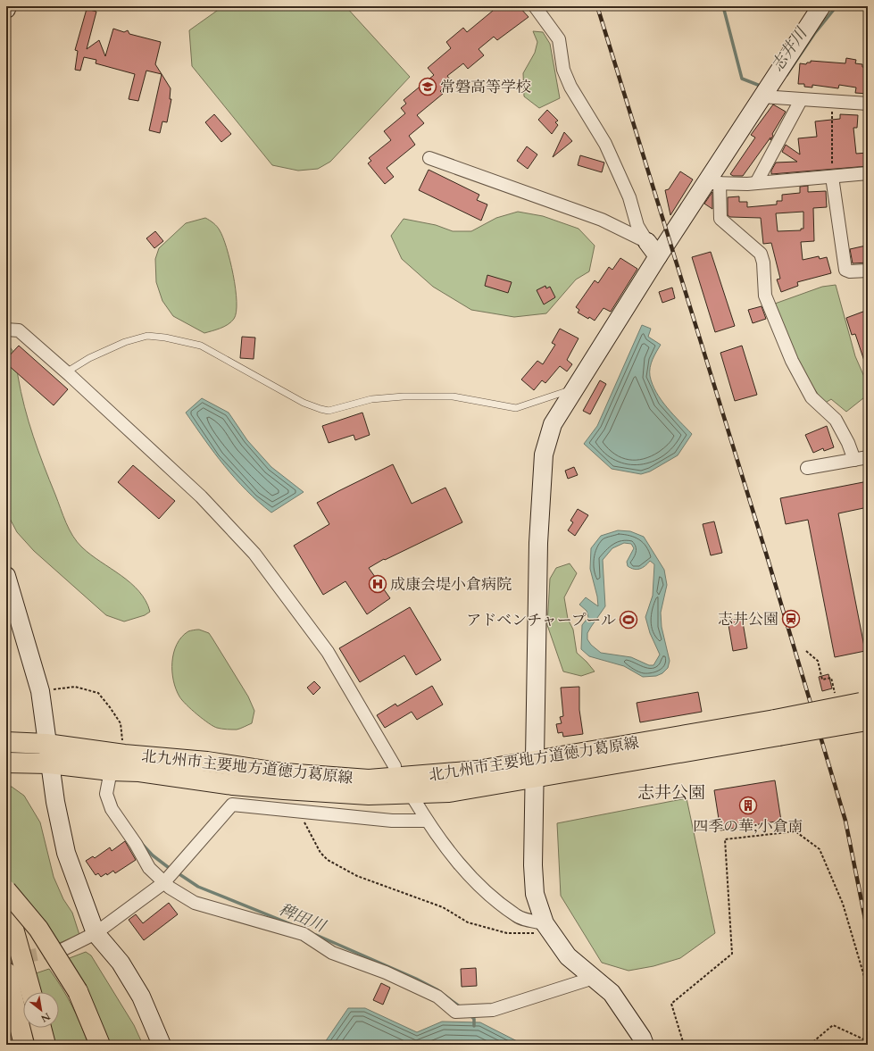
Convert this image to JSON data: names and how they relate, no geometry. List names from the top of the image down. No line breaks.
{"streets":{"main road":["北九州市主要地方道徳力葛原線"]},"districts":["志井公園"],"water":["志井川","稗田川"],"places":{"school or university":["常磐高等学校"],"hospital":["成康会堤小倉病院"],"station":["志井公園"],"sports":["アドベンチャープール"],"building":["四季の華;小倉南"]},"north":"bottom right"}
